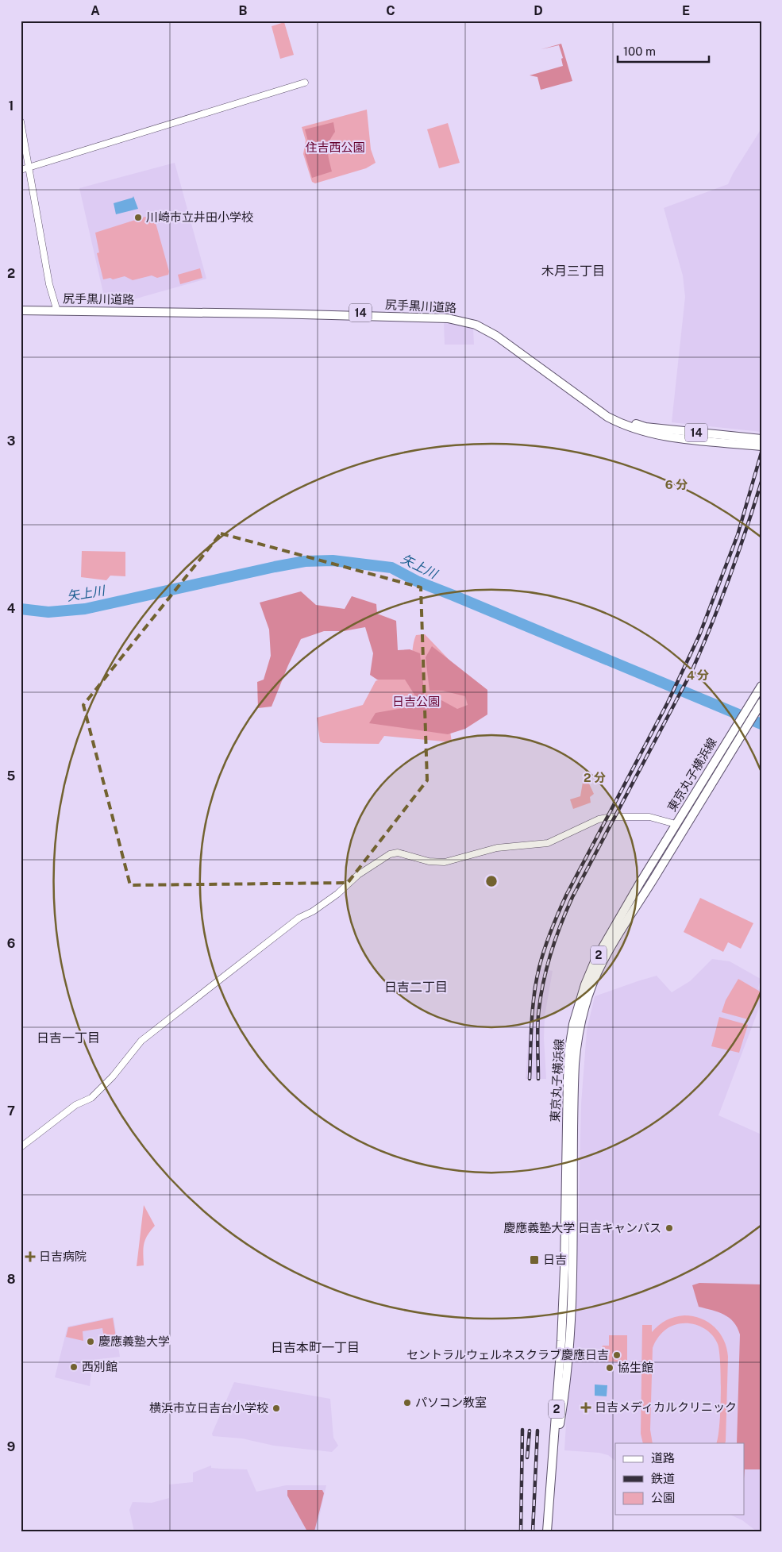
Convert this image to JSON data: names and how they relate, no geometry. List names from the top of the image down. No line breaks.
{"streets":{"main road":["尻手黒川道路","14","東京丸子横浜線","2"]},"districts":["木月三丁目","日吉二丁目","日吉一丁目","日吉本町一丁目"],"water":["矢上川"],"parks":["住吉西公園","日吉公園"],"places":{"other":["川崎市立井田小学校","慶應義塾大学 日吉キャンパス","慶應義塾大学","セントラルウェルネスクラブ慶應日吉","西別館","協生館","パソコン教室","横浜市立日吉台小学校"],"health":["日吉病院","日吉メディカルクリニック"],"transit":["日吉"]},"legend":["道路","鉄道","公園"],"scale_bar":"100 m","grid":{"columns":["A","B","C","D","E"],"rows":["1","2","3","4","5","6","7","8","9"]},"rings":["6 分","4 分","2 分"]}
